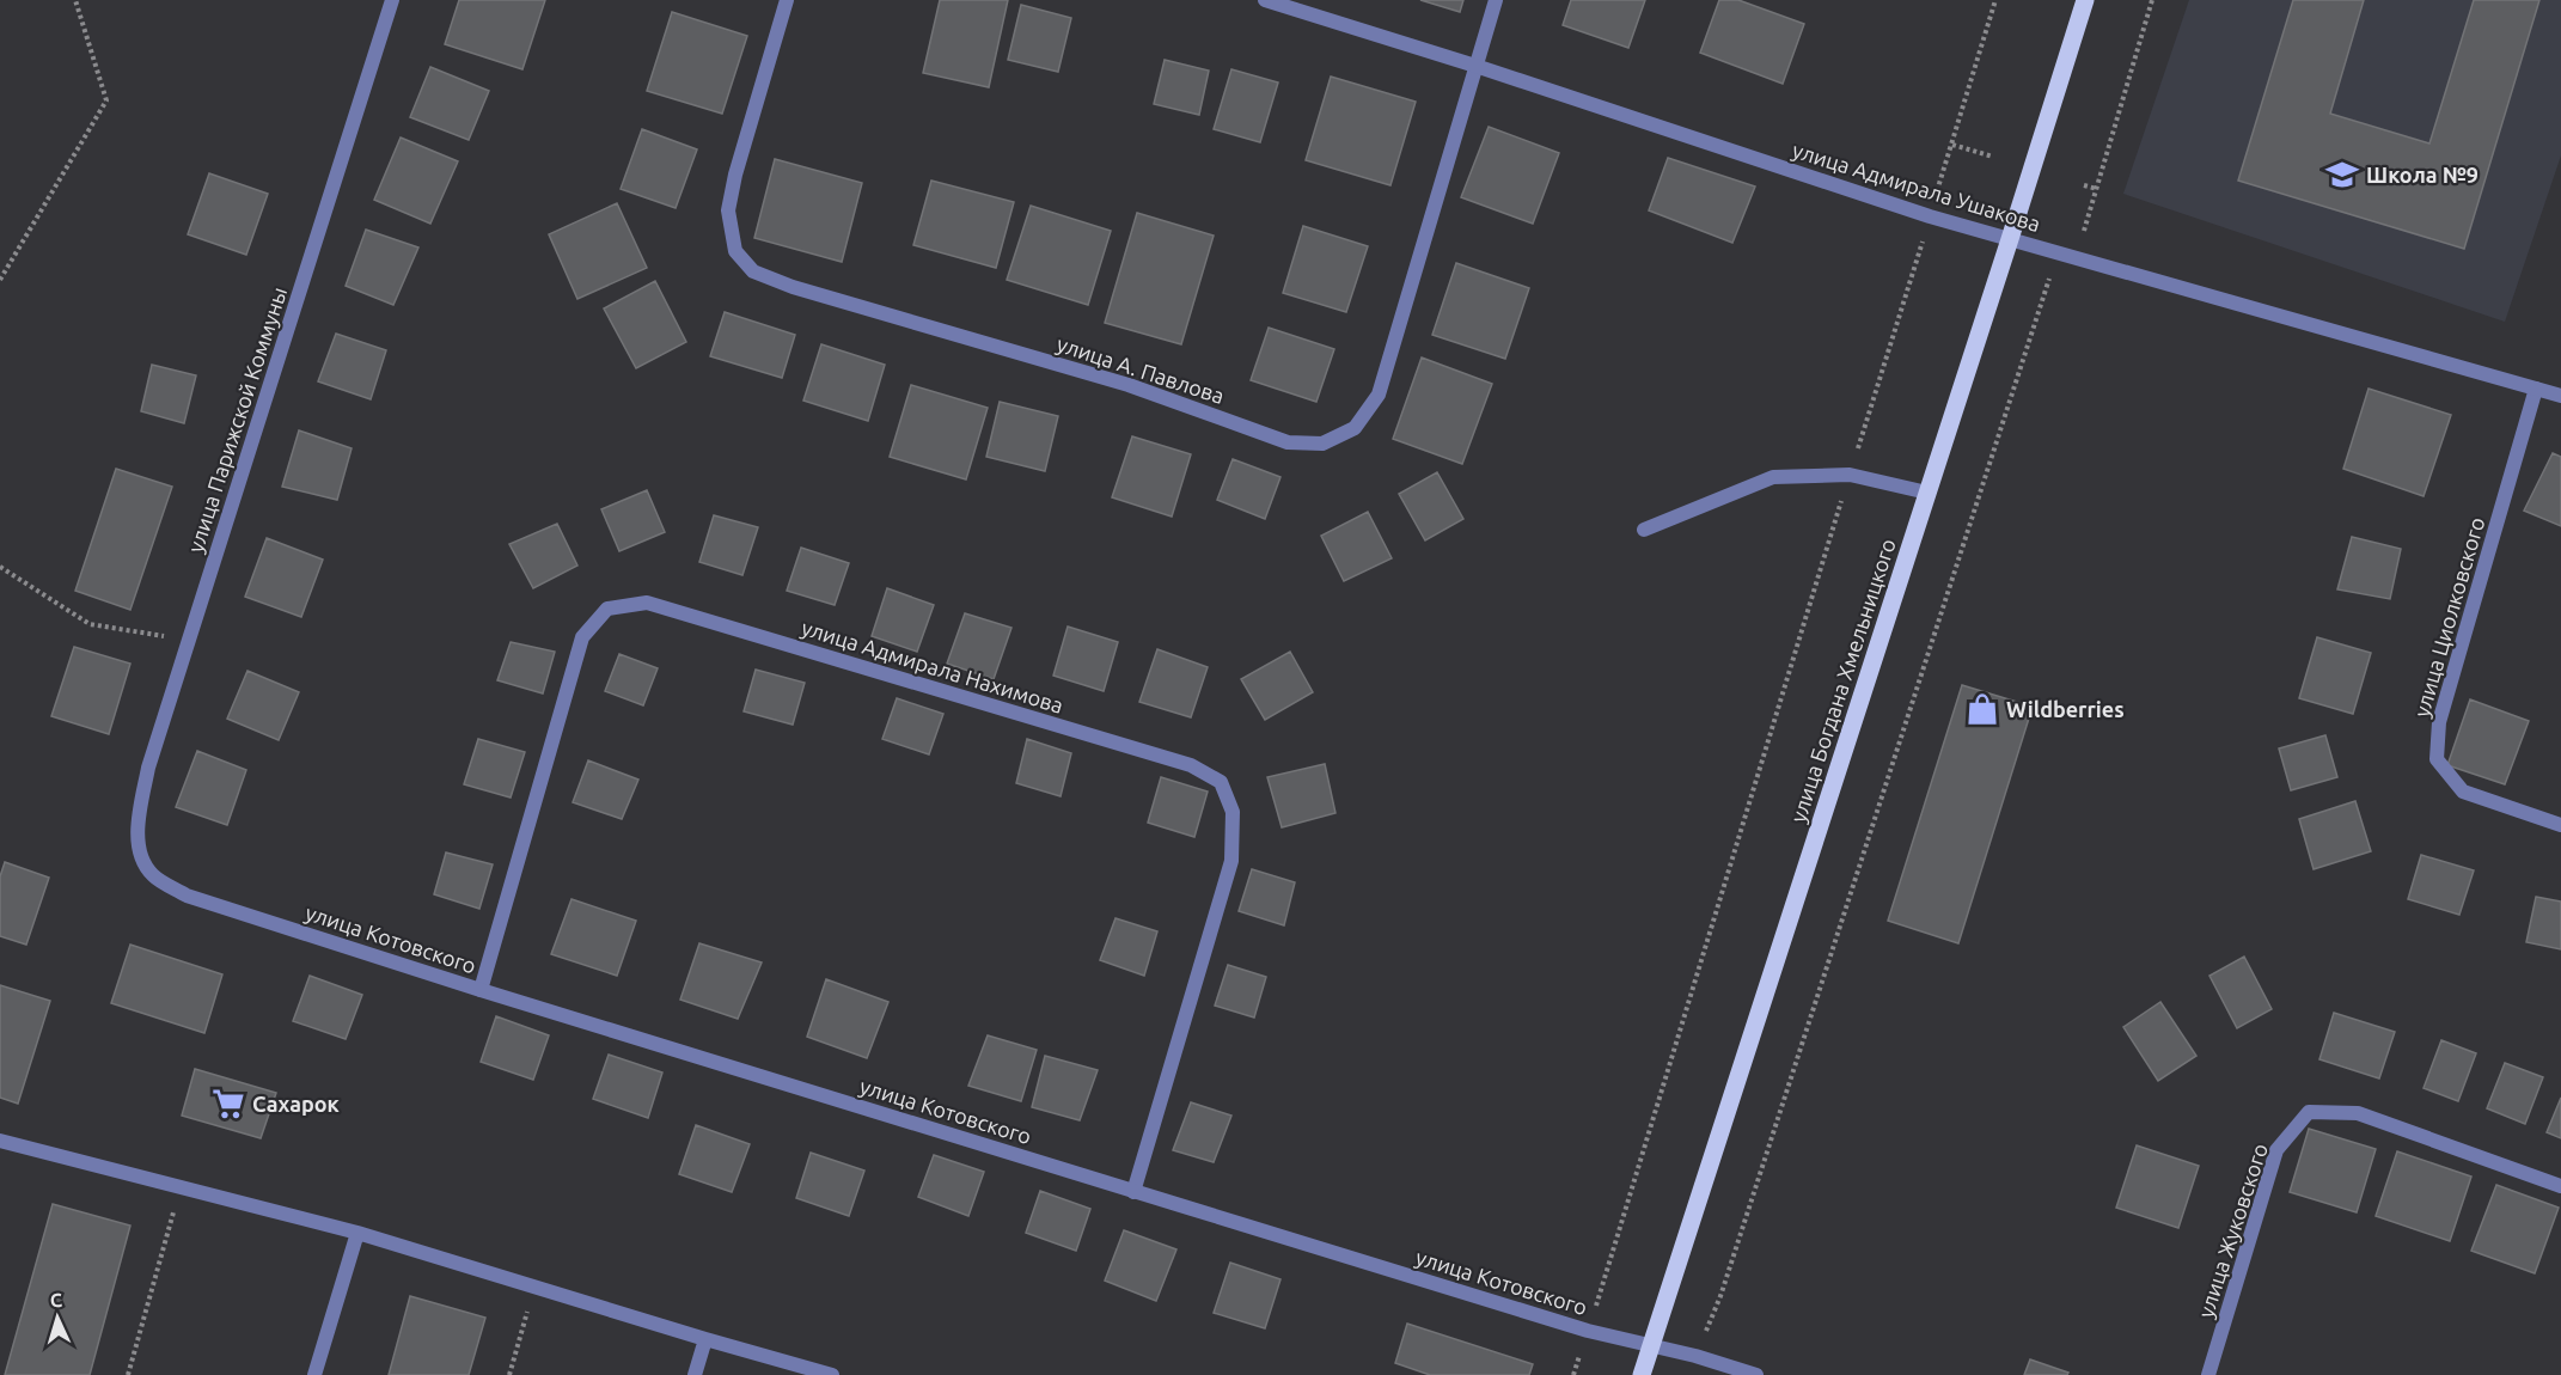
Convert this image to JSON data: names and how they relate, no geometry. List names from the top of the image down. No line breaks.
{"streets":{"main road":["улица Богдана Хмельницкого"],"street":["улица Адмирала Ушакова","улица А. Павлова","улица Парижской Коммуны","улица Циолковского","улица Адмирала Нахимова","улица Котовского","улица Жуковского"]},"crossings":[["улица Адмирала Ушакова","улица А. Павлова"],["улица Адмирала Ушакова","улица Циолковского"],["улица Адмирала Ушакова","улица Богдана Хмельницкого"],["улица Парижской Коммуны","улица Котовского"],["улица Адмирала Нахимова","улица Котовского"],["улица Богдана Хмельницкого","улица Котовского"]],"places":{"school or university":["Школа №9"],"shop":["Wildberries"],"supermarket":["Сахарок"]},"north":"top"}
